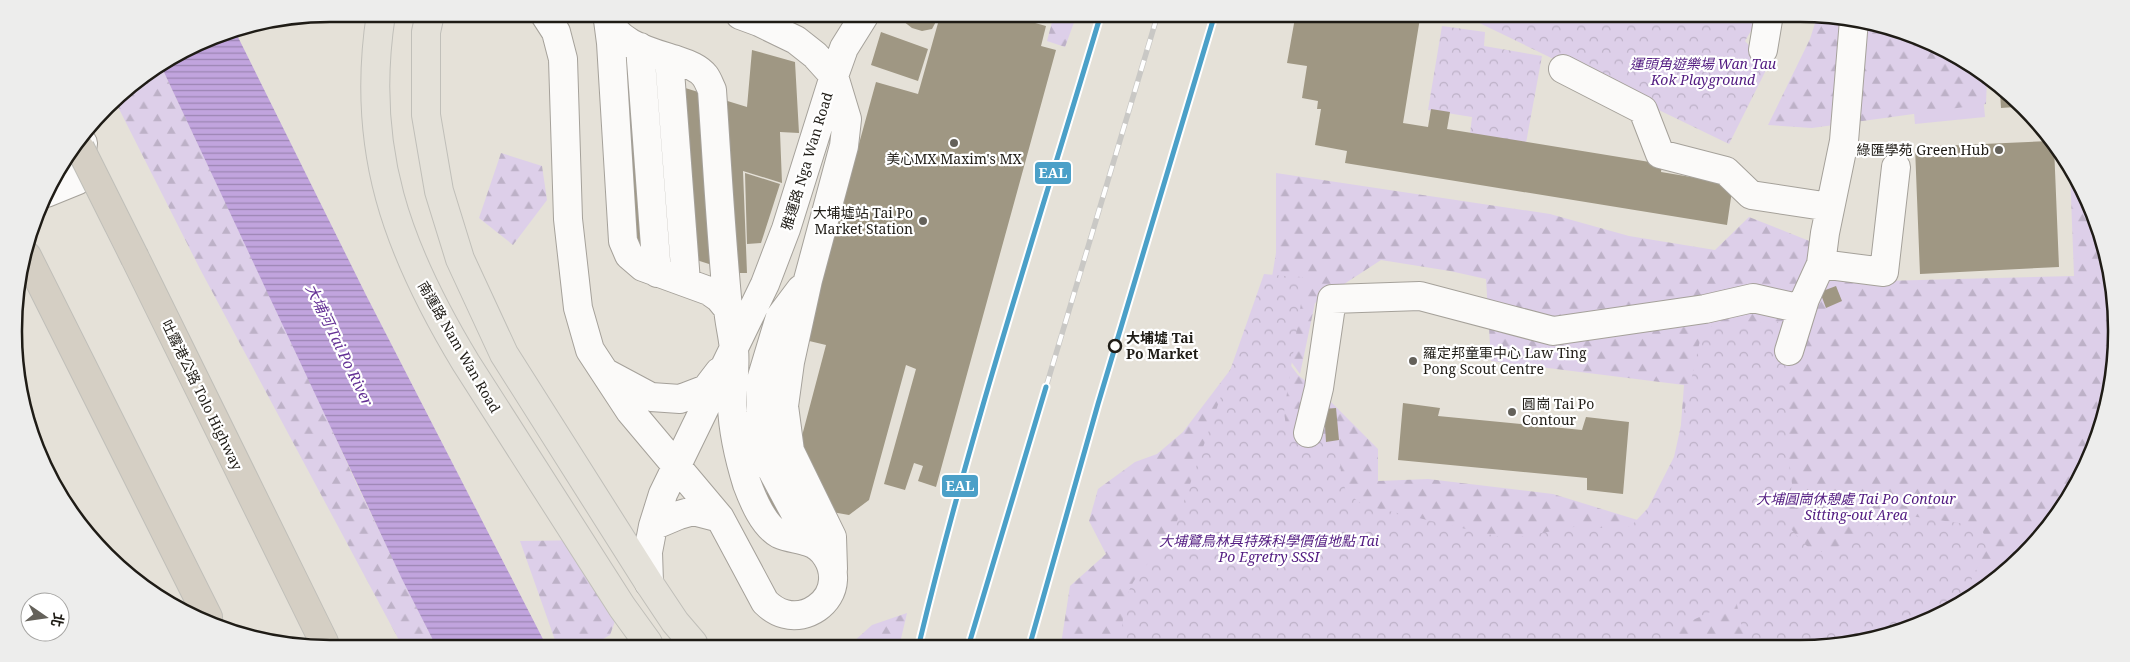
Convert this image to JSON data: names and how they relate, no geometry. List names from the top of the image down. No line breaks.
{"streets":{"highway":["吐露港公路 Tolo Highway"],"main road":["南運路 Nam Wan Road"],"street":["雅運路 Nga Wan Road"]},"water":["大埔河 Tai Po River"],"parks":["運頭角遊樂場 Wan Tau Kok Playground","大埔圓崗休憩處 Tai Po Contour Sitting-out Area","大埔鷺鳥林具特殊科學價值地點 Tai Po Egretry SSSI"],"places":["美心MX Maxim's MX","綠匯學苑 Green Hub","大埔墟站 Tai Po Market Station","大埔墟 Tai Po Market","羅定邦童軍中心 Law Ting Pong Scout Centre","圓崗 Tai Po Contour"],"lines":["transit line EAL"],"north":"right"}
